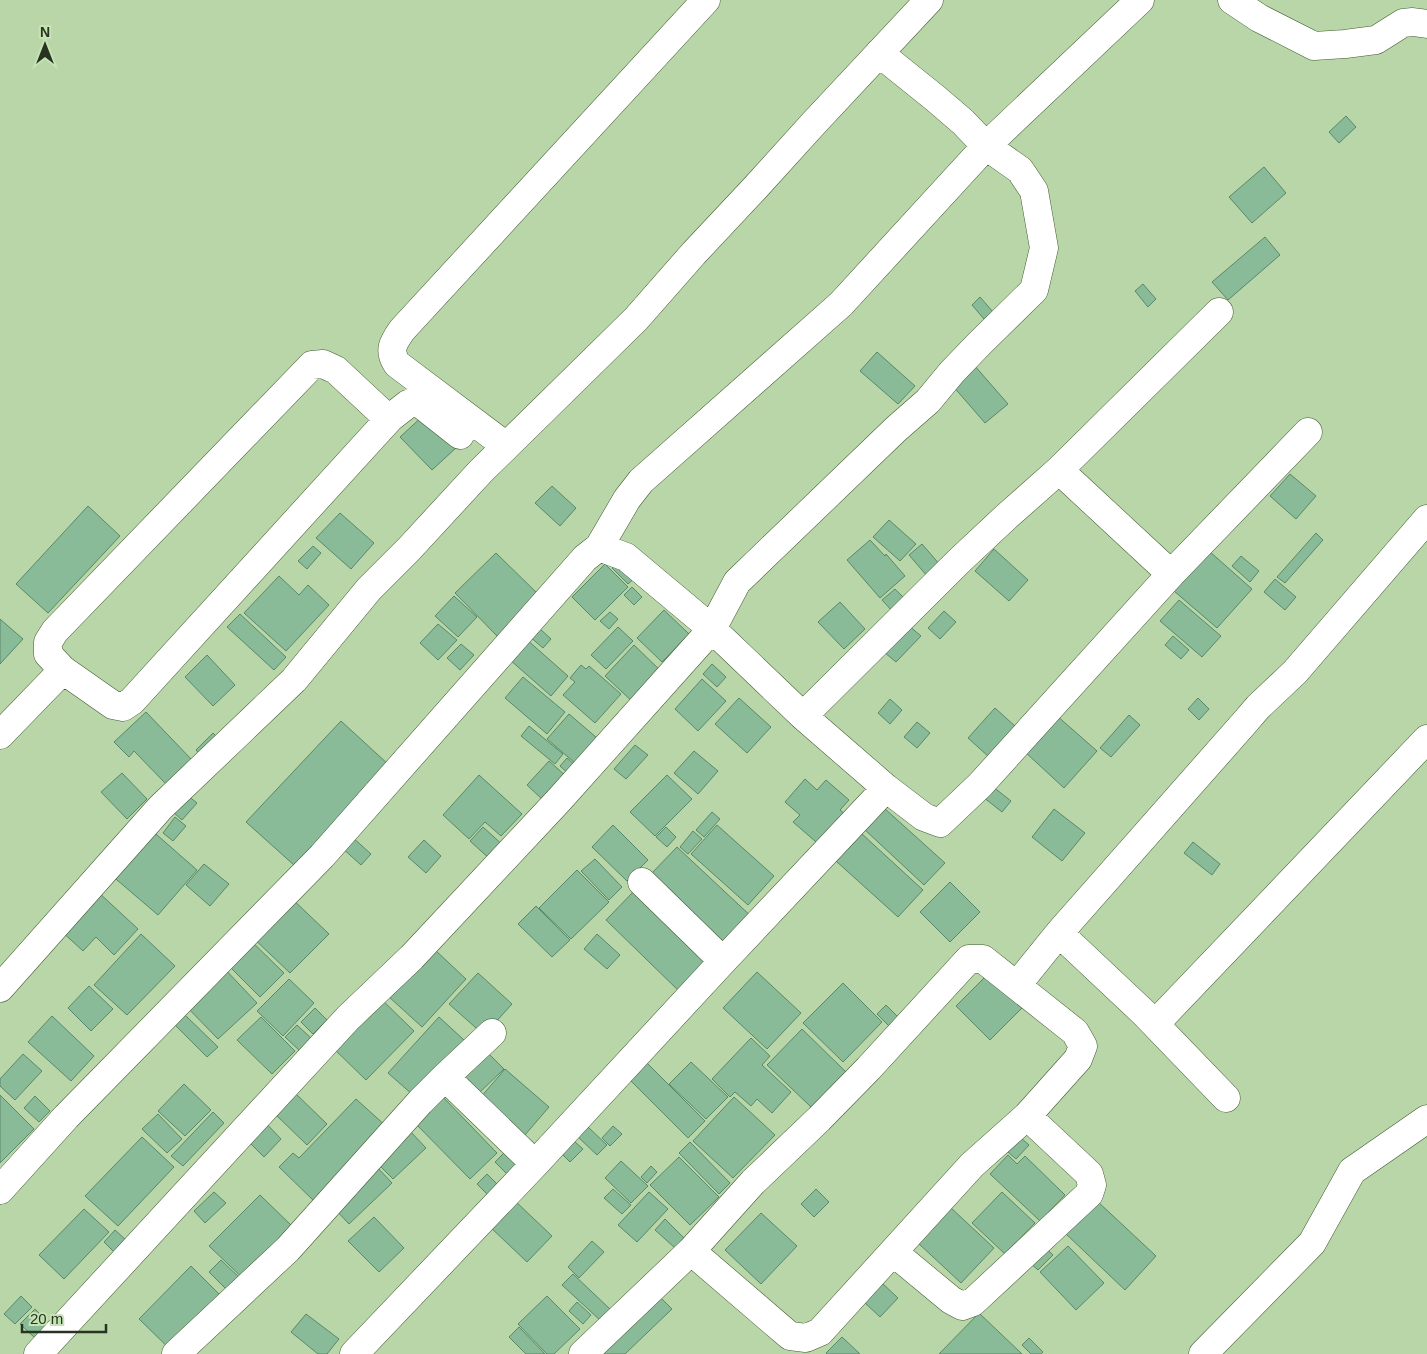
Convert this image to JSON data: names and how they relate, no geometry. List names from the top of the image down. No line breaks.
{"scale_bar":"20 m","north":"top"}
